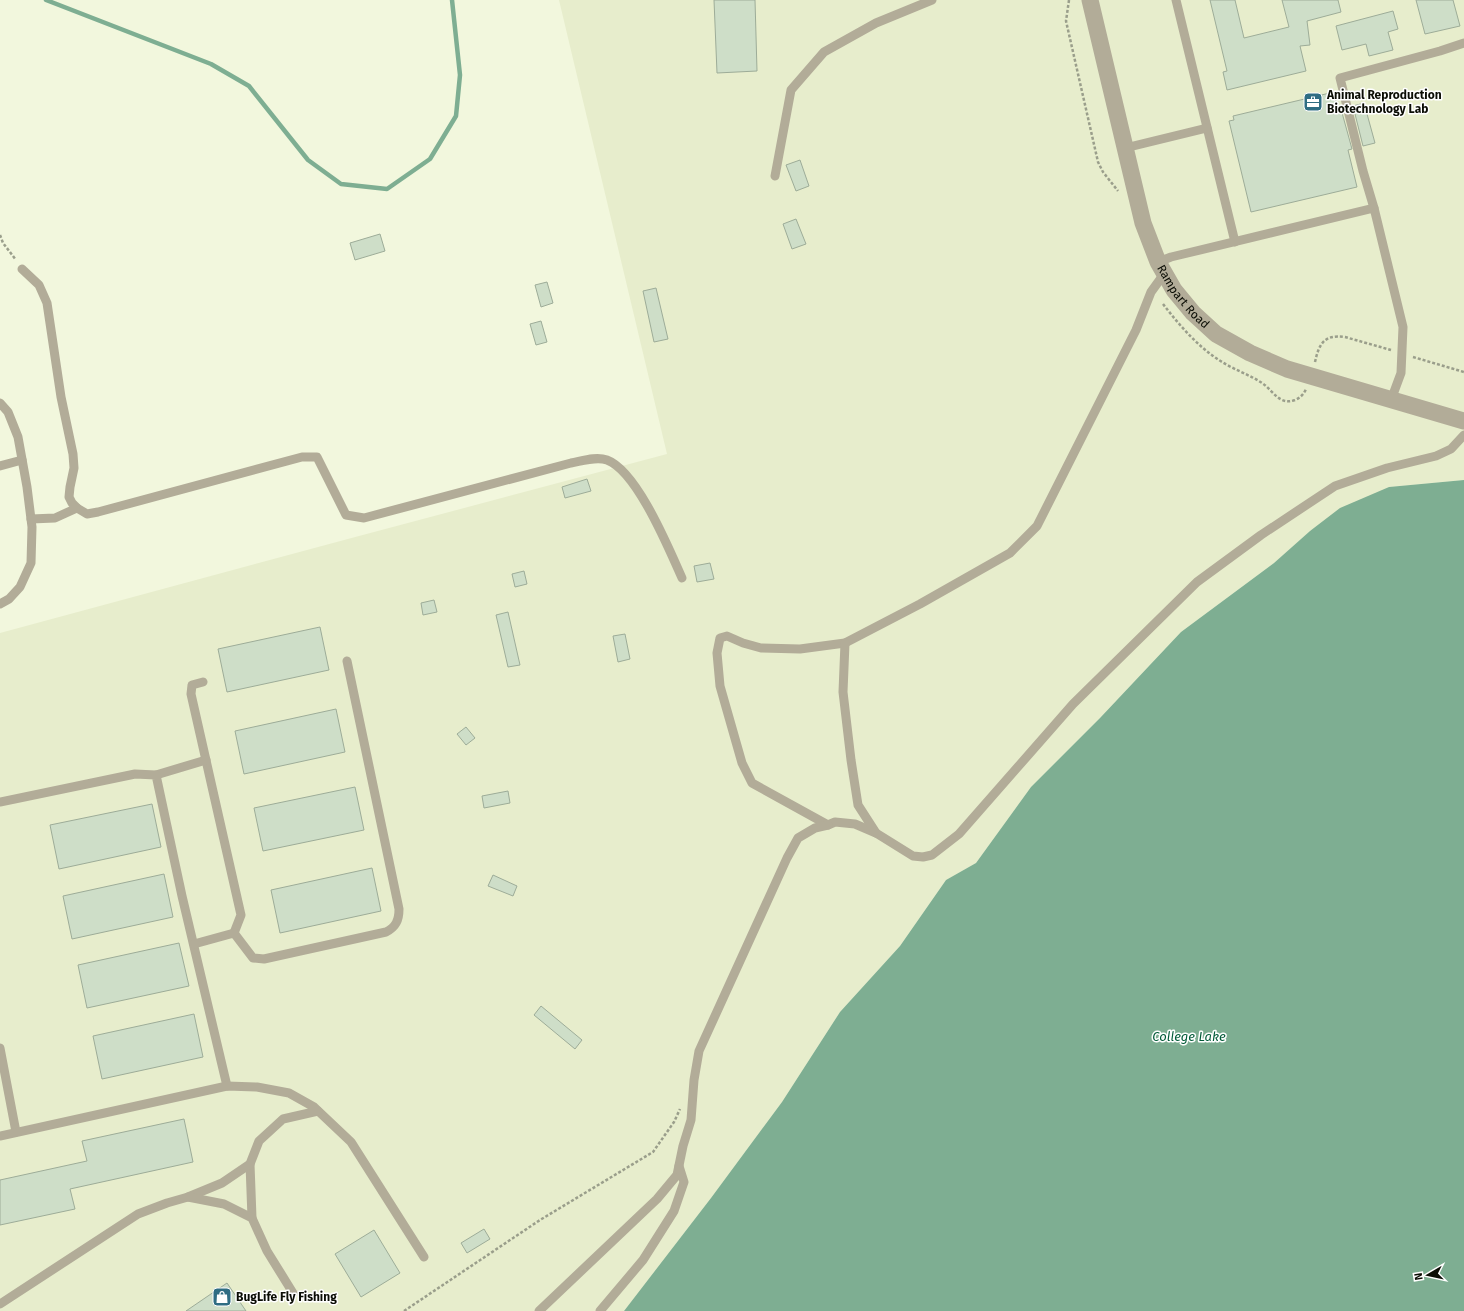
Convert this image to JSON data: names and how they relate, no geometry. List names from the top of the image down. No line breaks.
{"streets":{"street":["Rampart Road"]},"water":["College Lake"],"places":{"office":["Animal Reproduction Biotechnology Lab"],"shop":["BugLife Fly Fishing"]},"north":"left"}
